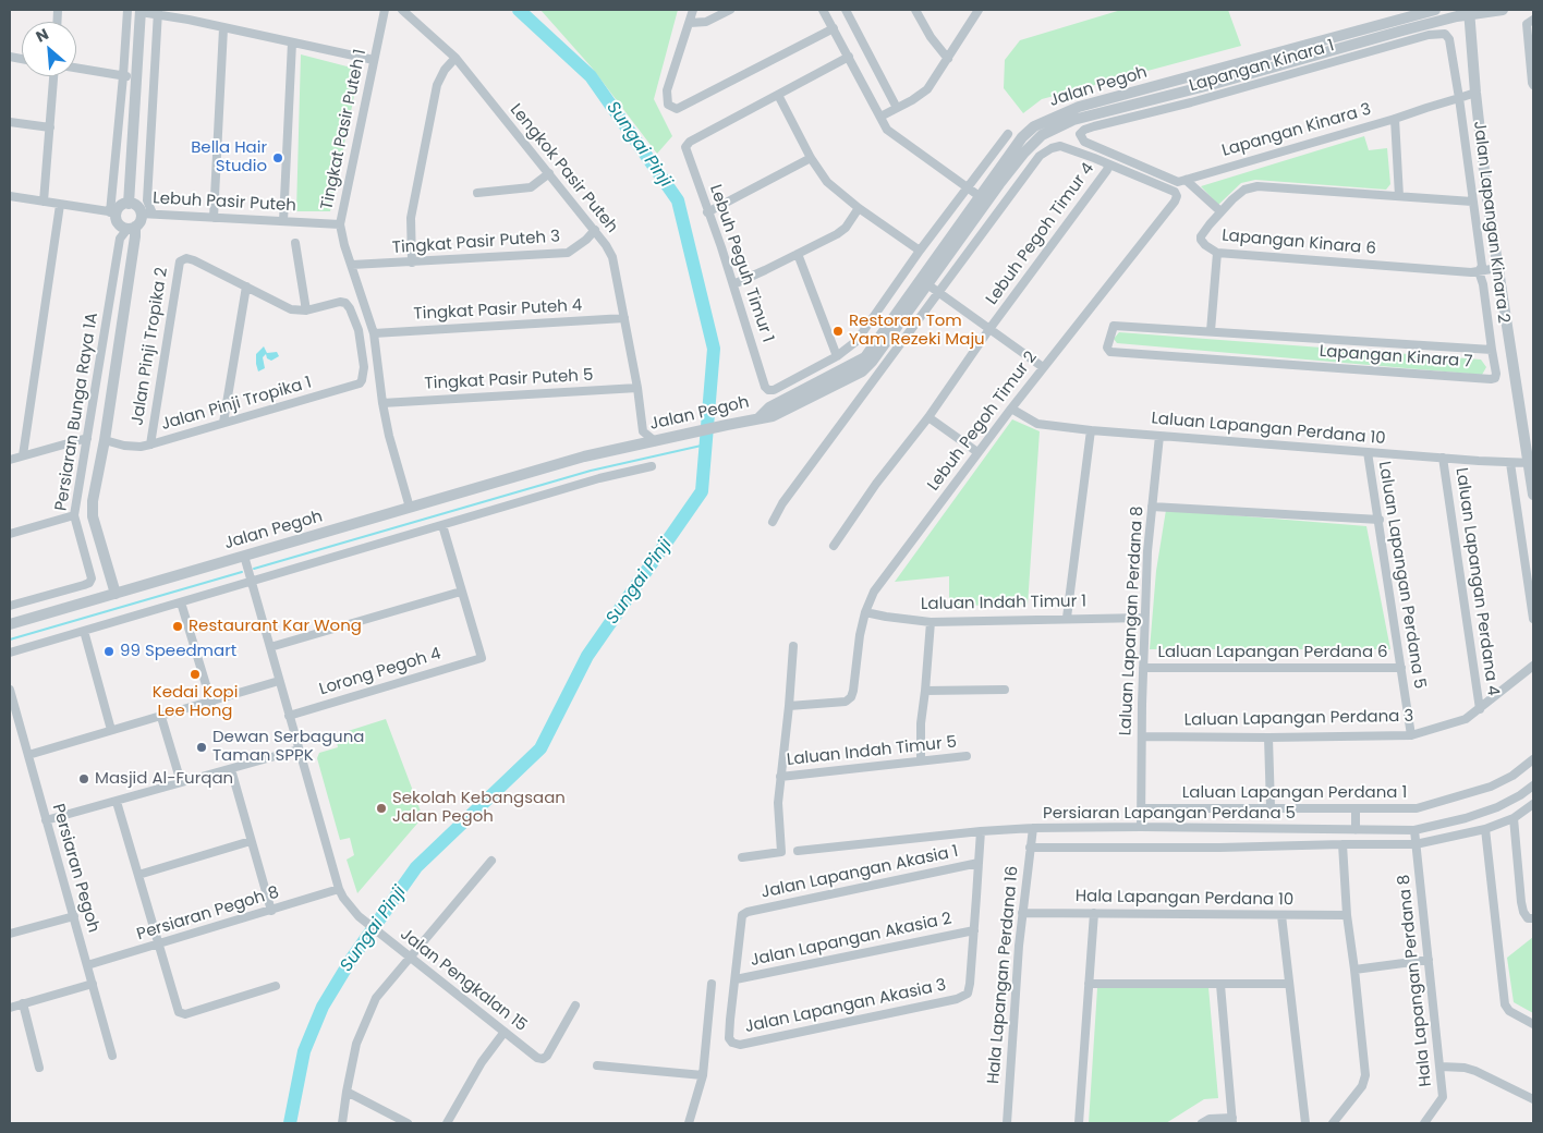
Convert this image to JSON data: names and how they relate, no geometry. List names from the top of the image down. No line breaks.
{"streets":{"street":["Lapangan Kinara 1","Jalan Pegoh","Tingkat Pasir Puteh 1","Lapangan Kinara 3","Lengkok Pasir Puteh","Lebuh Pasir Puteh","Jalan Lapangan Kinara 2","Lebuh Pegoh Timur 4","Tingkat Pasir Puteh 3","Lapangan Kinara 6","Lebuh Peguh Timur 1","Tingkat Pasir Puteh 4","Jalan Pinji Tropika 2","Lapangan Kinara 7","Tingkat Pasir Puteh 5","Jalan Pinji Tropika 1","Persiaran Bunga Raya 1A","Lebuh Pegoh Timur 2","Laluan Lapangan Perdana 10","Laluan Lapangan Perdana 5","Laluan Lapangan Perdana 4","Laluan Indah Timur 1","Laluan Lapangan Perdana 8","Laluan Lapangan Perdana 6","Lorong Pegoh 4","Laluan Lapangan Perdana 3","Laluan Indah Timur 5","Laluan Lapangan Perdana 1","Persiaran Lapangan Perdana 5","Persiaran Pegoh","Jalan Lapangan Akasia 1","Hala Lapangan Perdana 10","Persiaran Pegoh 8","Jalan Lapangan Akasia 2","Hala Lapangan Perdana 16","Jalan Pengkalan 15","Hala Lapangan Perdana 8","Jalan Lapangan Akasia 3"]},"crossings":[["Lapangan Kinara 1","Lapangan Kinara 3"],["Lapangan Kinara 1","Jalan Lapangan Kinara 2"],["Jalan Pegoh","Tingkat Pasir Puteh 1"],["Jalan Pegoh","Jalan Pengkalan 15"],["Tingkat Pasir Puteh 1","Lebuh Pasir Puteh"],["Tingkat Pasir Puteh 1","Tingkat Pasir Puteh 3"],["Tingkat Pasir Puteh 1","Tingkat Pasir Puteh 4"],["Tingkat Pasir Puteh 1","Tingkat Pasir Puteh 5"],["Lapangan Kinara 3","Jalan Lapangan Kinara 2"],["Lengkok Pasir Puteh","Tingkat Pasir Puteh 3"],["Lengkok Pasir Puteh","Tingkat Pasir Puteh 4"],["Lengkok Pasir Puteh","Tingkat Pasir Puteh 5"],["Lebuh Pasir Puteh","Persiaran Bunga Raya 1A"],["Jalan Lapangan Kinara 2","Lapangan Kinara 6"],["Jalan Lapangan Kinara 2","Lapangan Kinara 7"],["Lebuh Pegoh Timur 4","Lebuh Pegoh Timur 2"],["Jalan Pinji Tropika 2","Jalan Pinji Tropika 1"],["Lebuh Pegoh Timur 2","Laluan Lapangan Perdana 10"],["Lebuh Pegoh Timur 2","Laluan Indah Timur 1"],["Laluan Lapangan Perdana 10","Laluan Lapangan Perdana 5"],["Laluan Lapangan Perdana 10","Laluan Lapangan Perdana 4"],["Laluan Lapangan Perdana 10","Laluan Lapangan Perdana 8"],["Laluan Lapangan Perdana 5","Laluan Lapangan Perdana 6"],["Laluan Lapangan Perdana 5","Laluan Lapangan Perdana 3"],["Laluan Lapangan Perdana 4","Laluan Lapangan Perdana 3"],["Laluan Indah Timur 1","Laluan Lapangan Perdana 8"],["Laluan Lapangan Perdana 8","Laluan Lapangan Perdana 6"],["Laluan Lapangan Perdana 8","Laluan Lapangan Perdana 3"],["Laluan Lapangan Perdana 8","Laluan Lapangan Perdana 1"],["Laluan Lapangan Perdana 8","Persiaran Lapangan Perdana 5"],["Lorong Pegoh 4","Jalan Pengkalan 15"],["Persiaran Lapangan Perdana 5","Hala Lapangan Perdana 16"],["Persiaran Lapangan Perdana 5","Hala Lapangan Perdana 8"],["Persiaran Pegoh","Persiaran Pegoh 8"],["Jalan Lapangan Akasia 1","Jalan Lapangan Akasia 2"],["Jalan Lapangan Akasia 1","Jalan Lapangan Akasia 3"],["Hala Lapangan Perdana 10","Hala Lapangan Perdana 16"],["Persiaran Pegoh 8","Jalan Pengkalan 15"],["Jalan Lapangan Akasia 2","Jalan Lapangan Akasia 3"]],"water":["Sungai Pinji"],"places":["Bella Hair Studio","Restoran Tom Yam Rezeki Maju","Restaurant Kar Wong","99 Speedmart","Kedai Kopi Lee Hong","Dewan Serbaguna Taman SPPK","Masjid Al-Furqan","Sekolah Kebangsaan Jalan Pegoh"],"north":"top left"}
